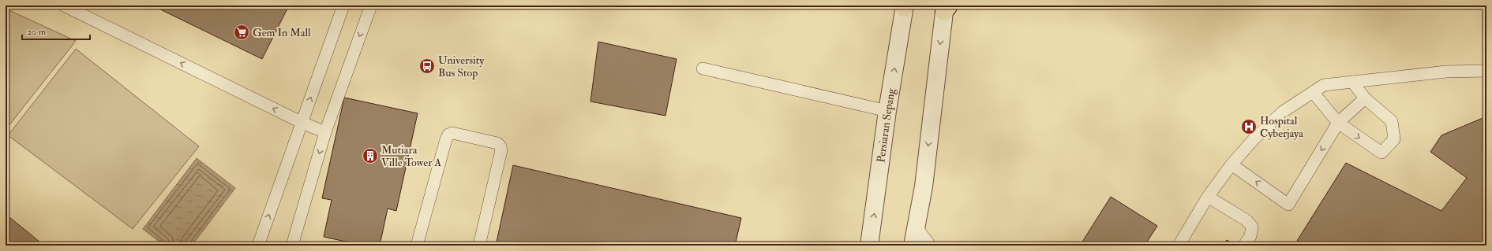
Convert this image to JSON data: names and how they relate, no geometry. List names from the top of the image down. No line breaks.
{"streets":{"street":["Persiaran Sepang"]},"places":{"supermarket":["Gem In Mall"],"bus stop":["University Bus Stop"],"hospital":["Hospital Cyberjaya"],"building":["Mutiara Ville Tower A"]},"scale_bar":"20 m"}
